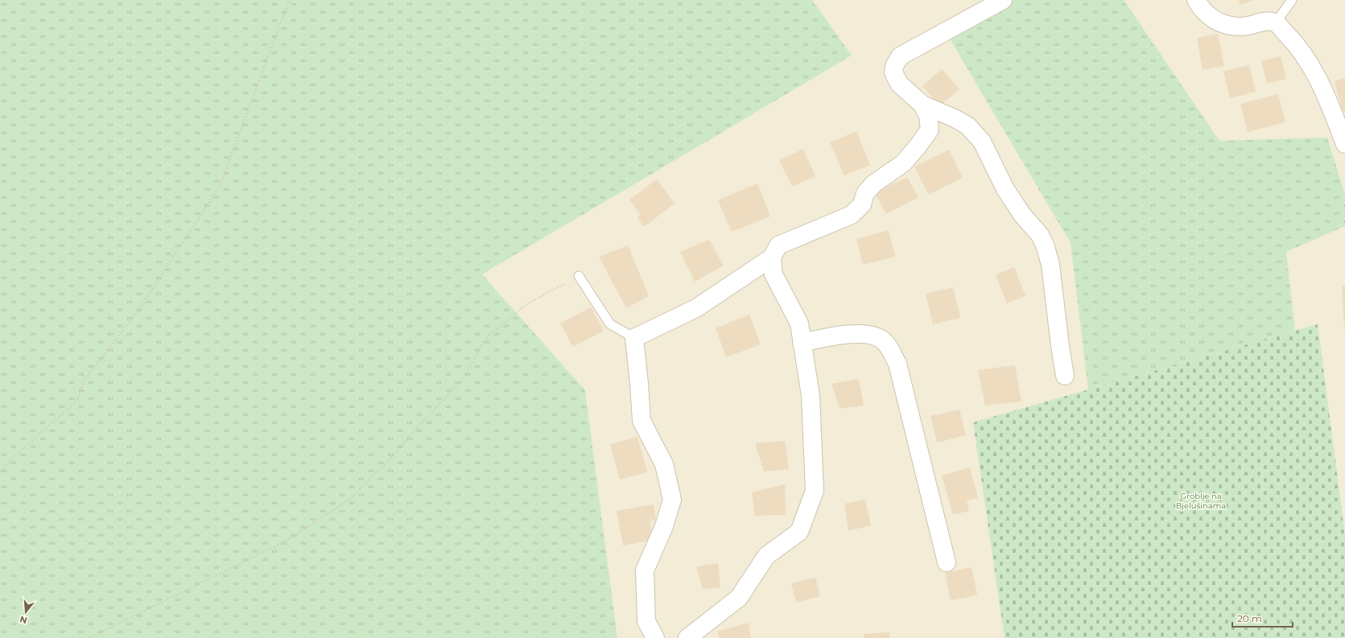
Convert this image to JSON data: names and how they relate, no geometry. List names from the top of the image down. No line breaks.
{"parks":["Groblje na Bjelušinama"],"scale_bar":"20 m","north":"bottom"}
